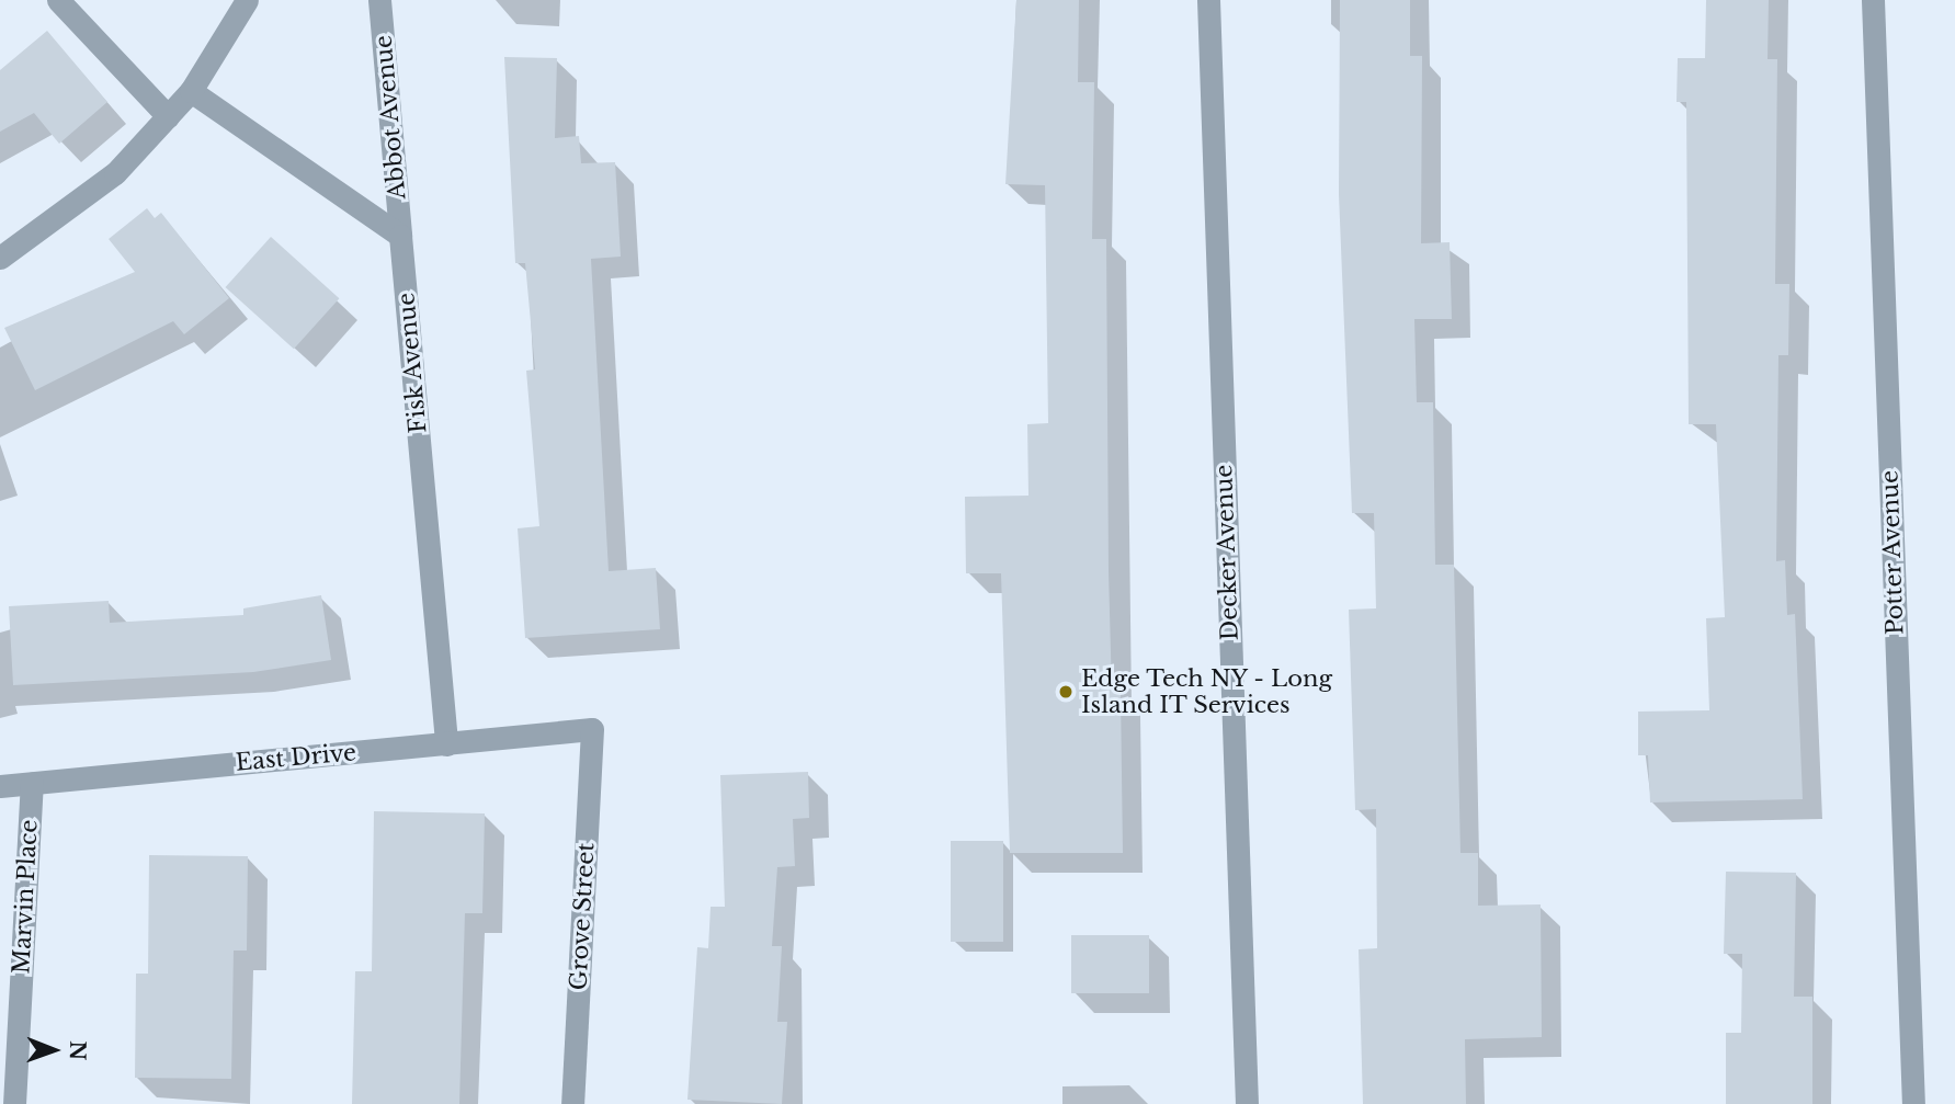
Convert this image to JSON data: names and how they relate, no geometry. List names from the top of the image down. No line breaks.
{"streets":{"street":["Abbot Avenue","Fisk Avenue","Decker Avenue","Potter Avenue","East Drive","Marvin Place","Grove Street"]},"crossings":[["Abbot Avenue","Fisk Avenue"],["Fisk Avenue","East Drive"],["East Drive","Marvin Place"],["East Drive","Grove Street"]],"places":["Edge Tech NY - Long Island IT Services"],"north":"right"}
